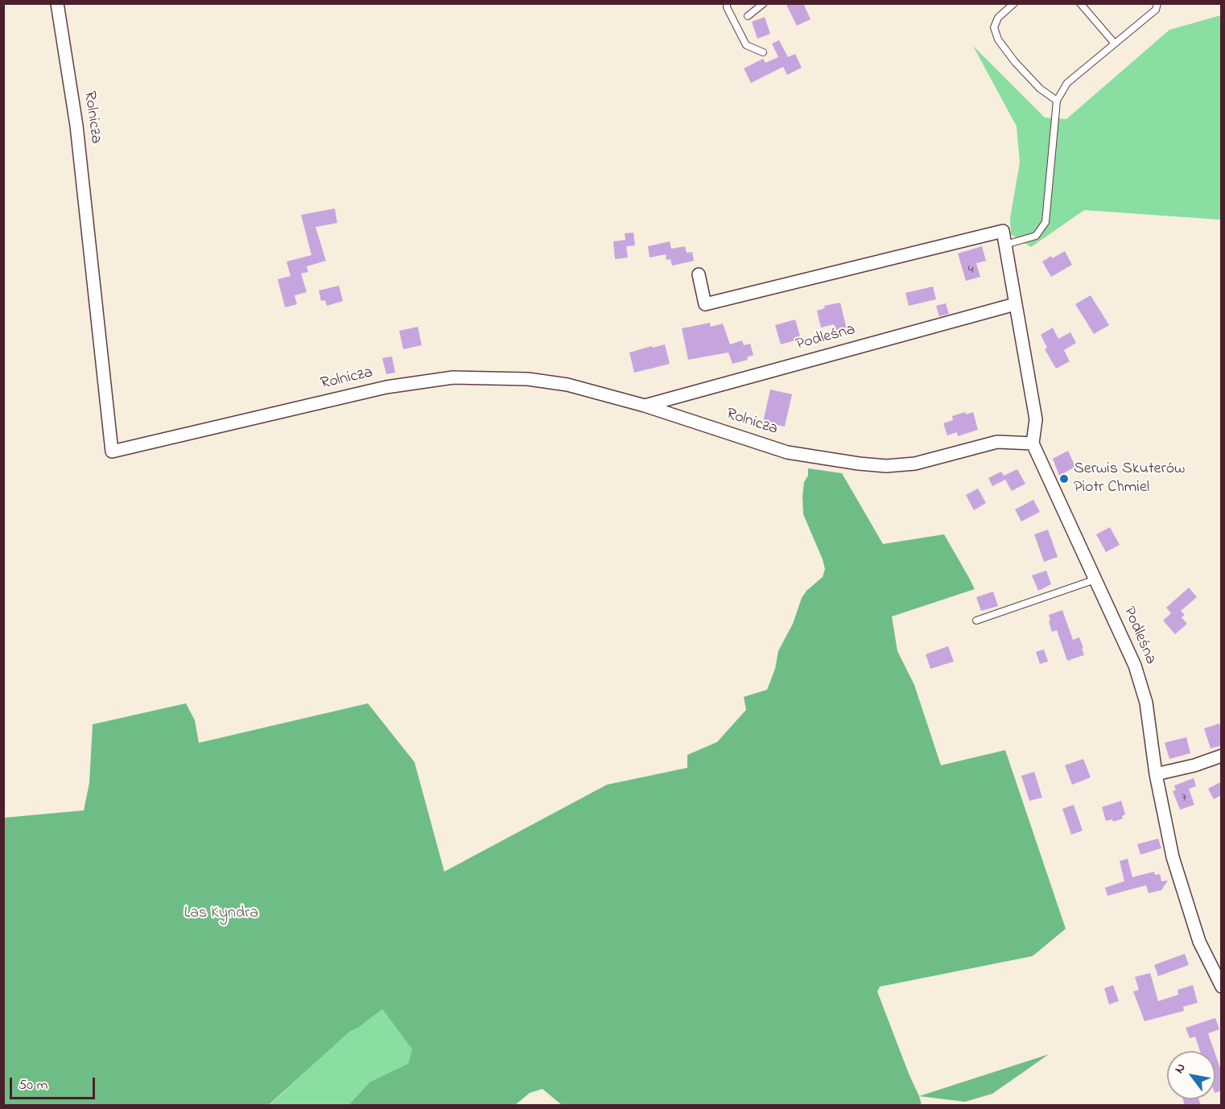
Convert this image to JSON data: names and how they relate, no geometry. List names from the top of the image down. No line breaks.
{"streets":{"street":["Rolnicza","Podleśna"]},"crossings":[["Rolnicza","Podleśna"]],"parks":["Las Kyndra"],"places":["Serwis Skuterów Piotr Chmiel"],"house_numbers":["4","7"],"scale_bar":"50 m","north":"top left"}
